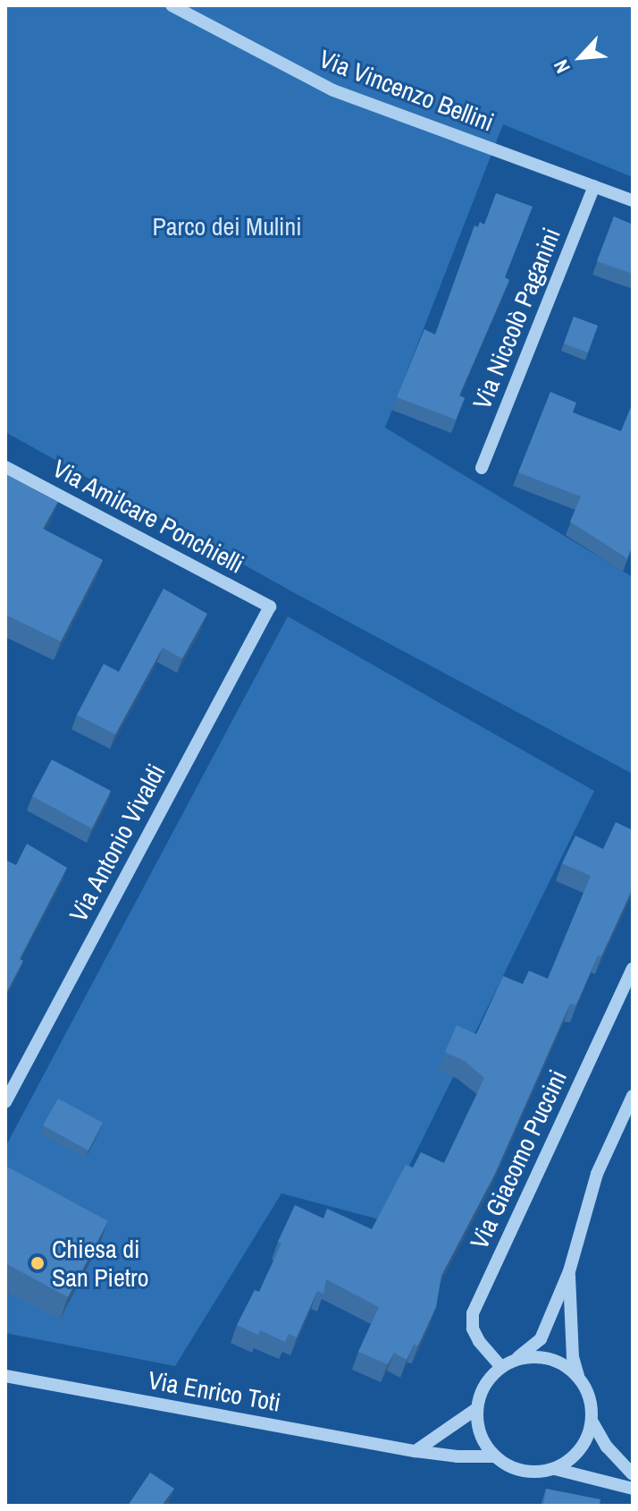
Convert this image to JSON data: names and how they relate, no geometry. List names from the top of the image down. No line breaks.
{"streets":{"street":["Via Vincenzo Bellini","Via Niccolò Paganini","Via Amilcare Ponchielli","Via Antonio Vivaldi","Via Giacomo Puccini","Via Enrico Toti"]},"crossings":[["Via Vincenzo Bellini","Via Niccolò Paganini"],["Via Amilcare Ponchielli","Via Antonio Vivaldi"],["Via Giacomo Puccini","Via Enrico Toti"]],"parks":["Parco dei Mulini"],"places":["Chiesa di San Pietro"],"north":"bottom left"}
